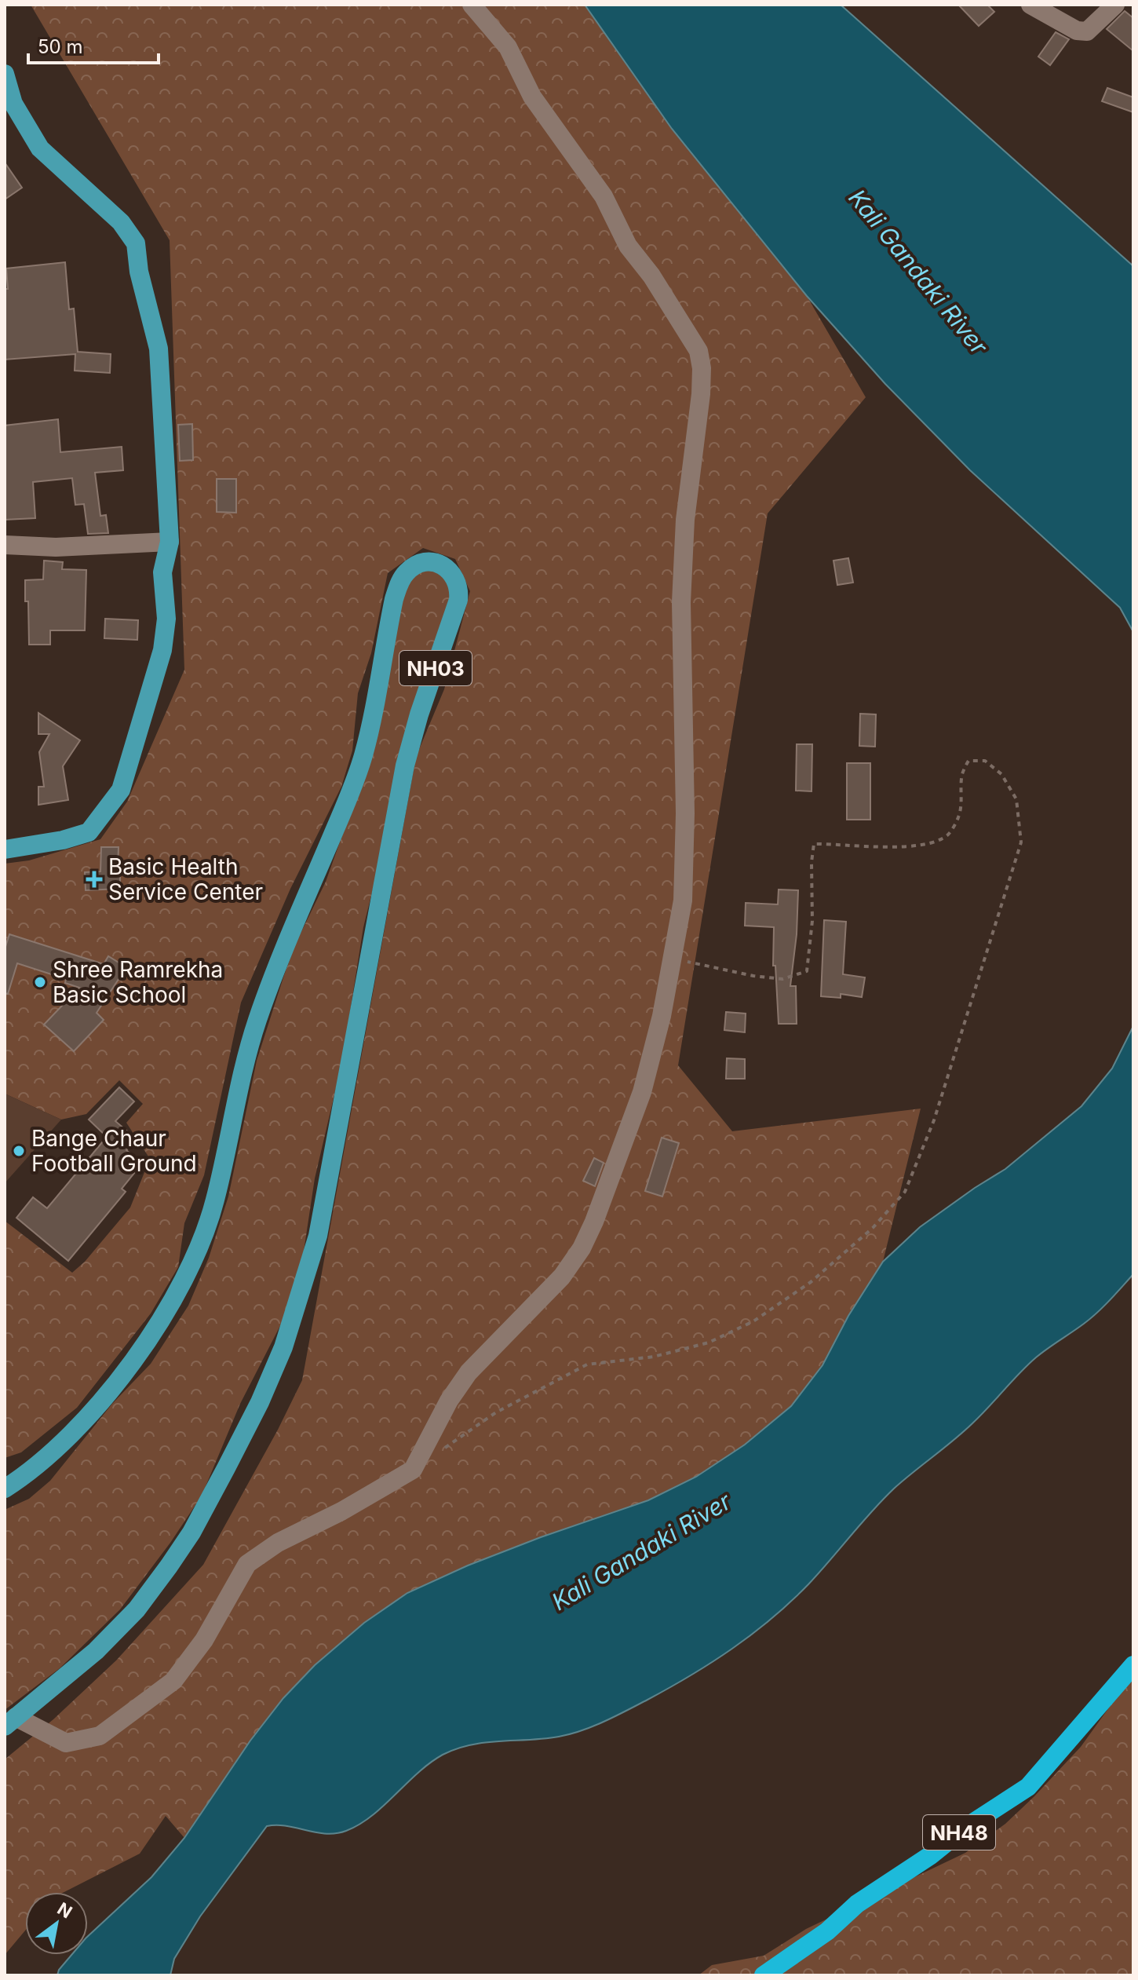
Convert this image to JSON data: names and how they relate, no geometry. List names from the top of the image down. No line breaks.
{"streets":{"highway":["NH48"],"main road":["NH03"]},"water":["Kali Gandaki River"],"places":{"health":["Basic Health Service Center"],"other":["Shree Ramrekha Basic School","Bange Chaur Football Ground"]},"scale_bar":"50 m","north":"top right"}
